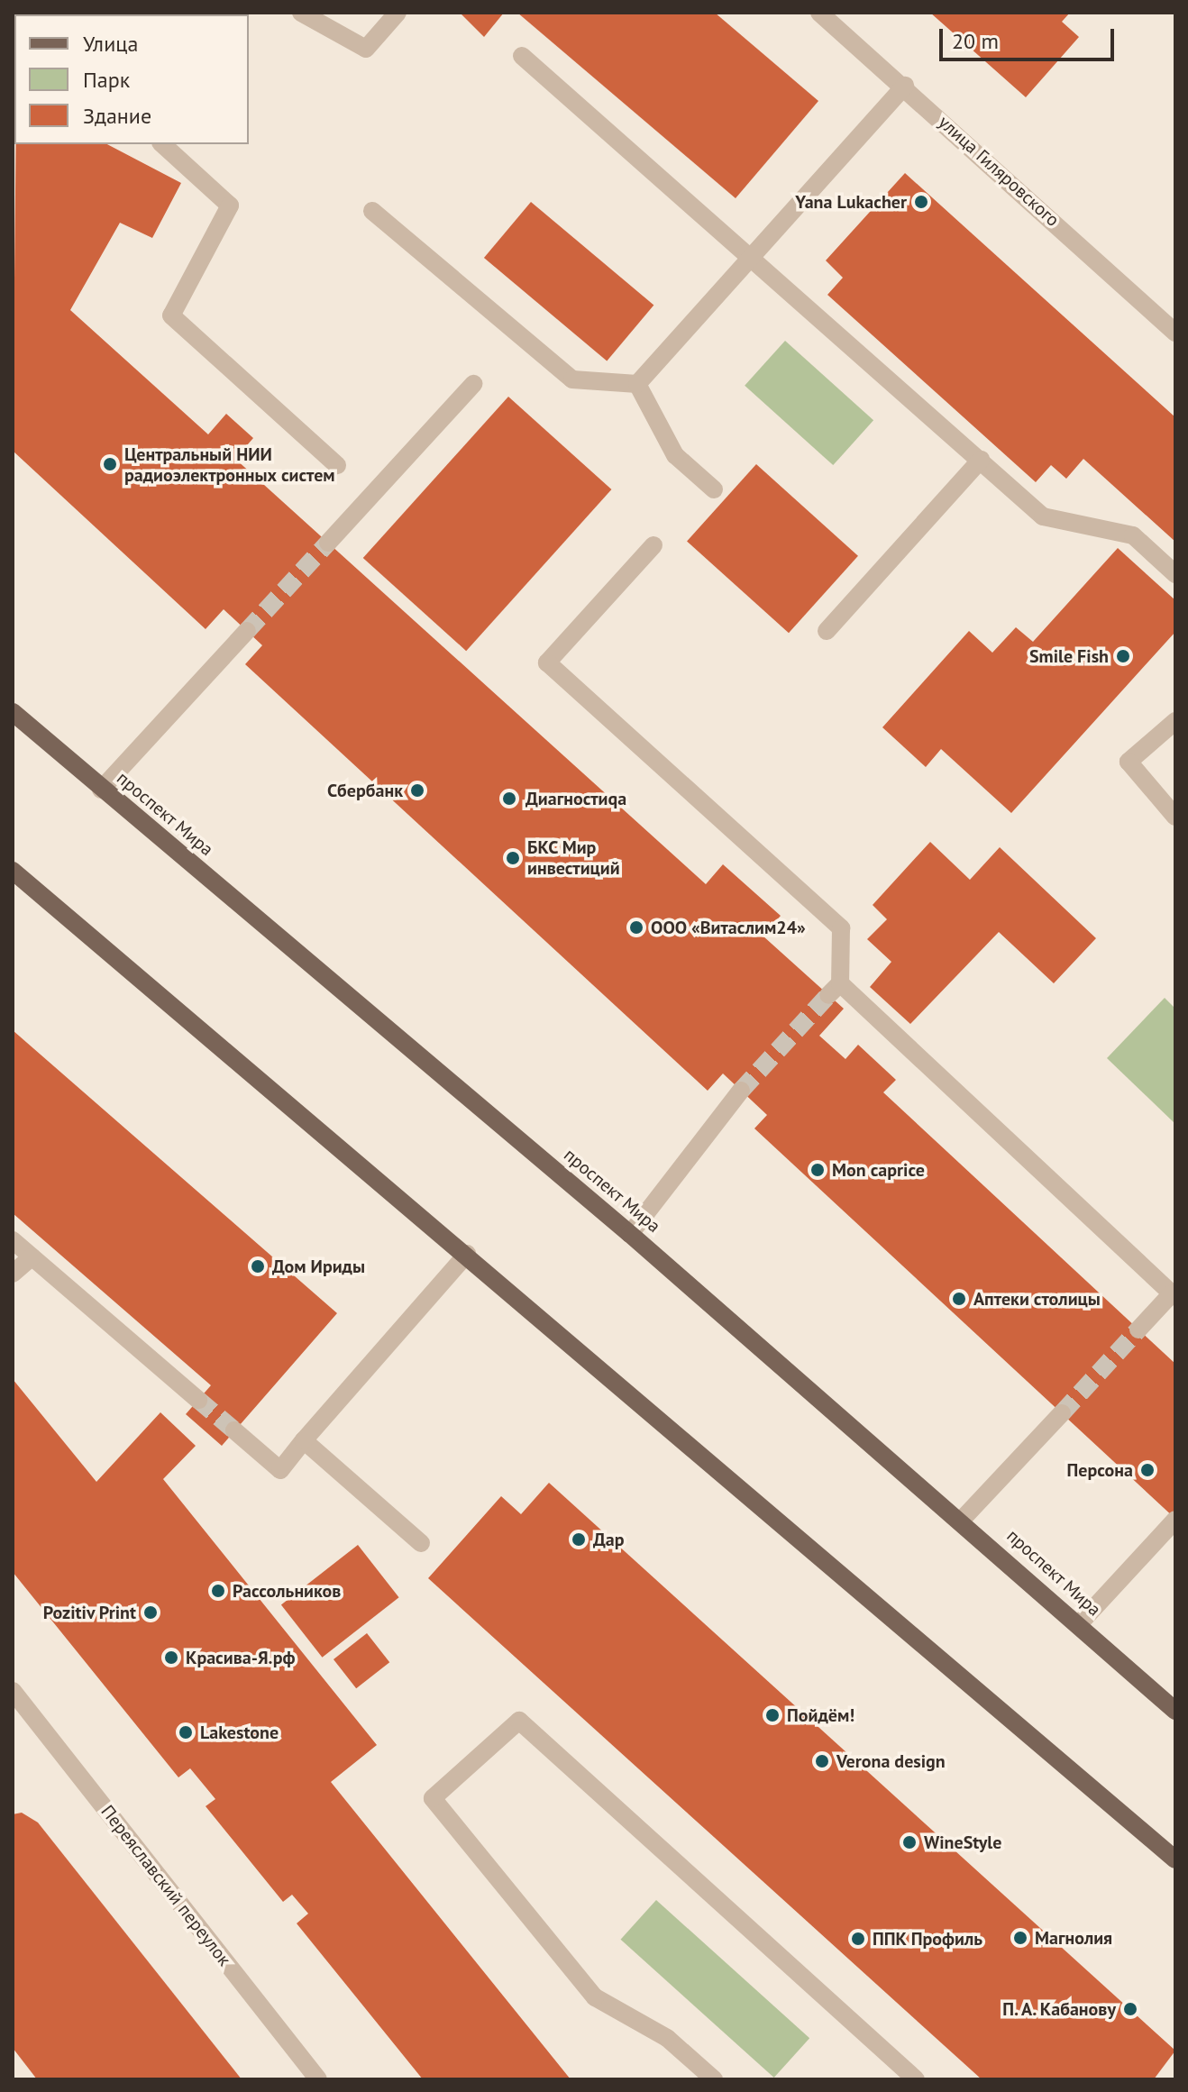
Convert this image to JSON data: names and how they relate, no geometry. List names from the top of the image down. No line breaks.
{"streets":{"main road":["проспект Мира"],"street":["улица Гиляровского","Переяславский переулок"]},"places":["Yana Lukacher","Центральный НИИ радиоэлектронных систем","Smile Fish","Сбербанк","Диагностиqа","БКС Мир инвестиций","ООО «Витаслим24»","Mon caprice","Дом Ириды","Аптеки столицы","Персона","Дар","Рассольников","Pozitiv Print","Красива-Я.рф","Пойдём!","Lakestone","Verona design","WineStyle","Магнолия","ППК Профиль","П. А. Кабанову"],"legend":["Улица","Парк","Здание"],"scale_bar":"20 m"}
